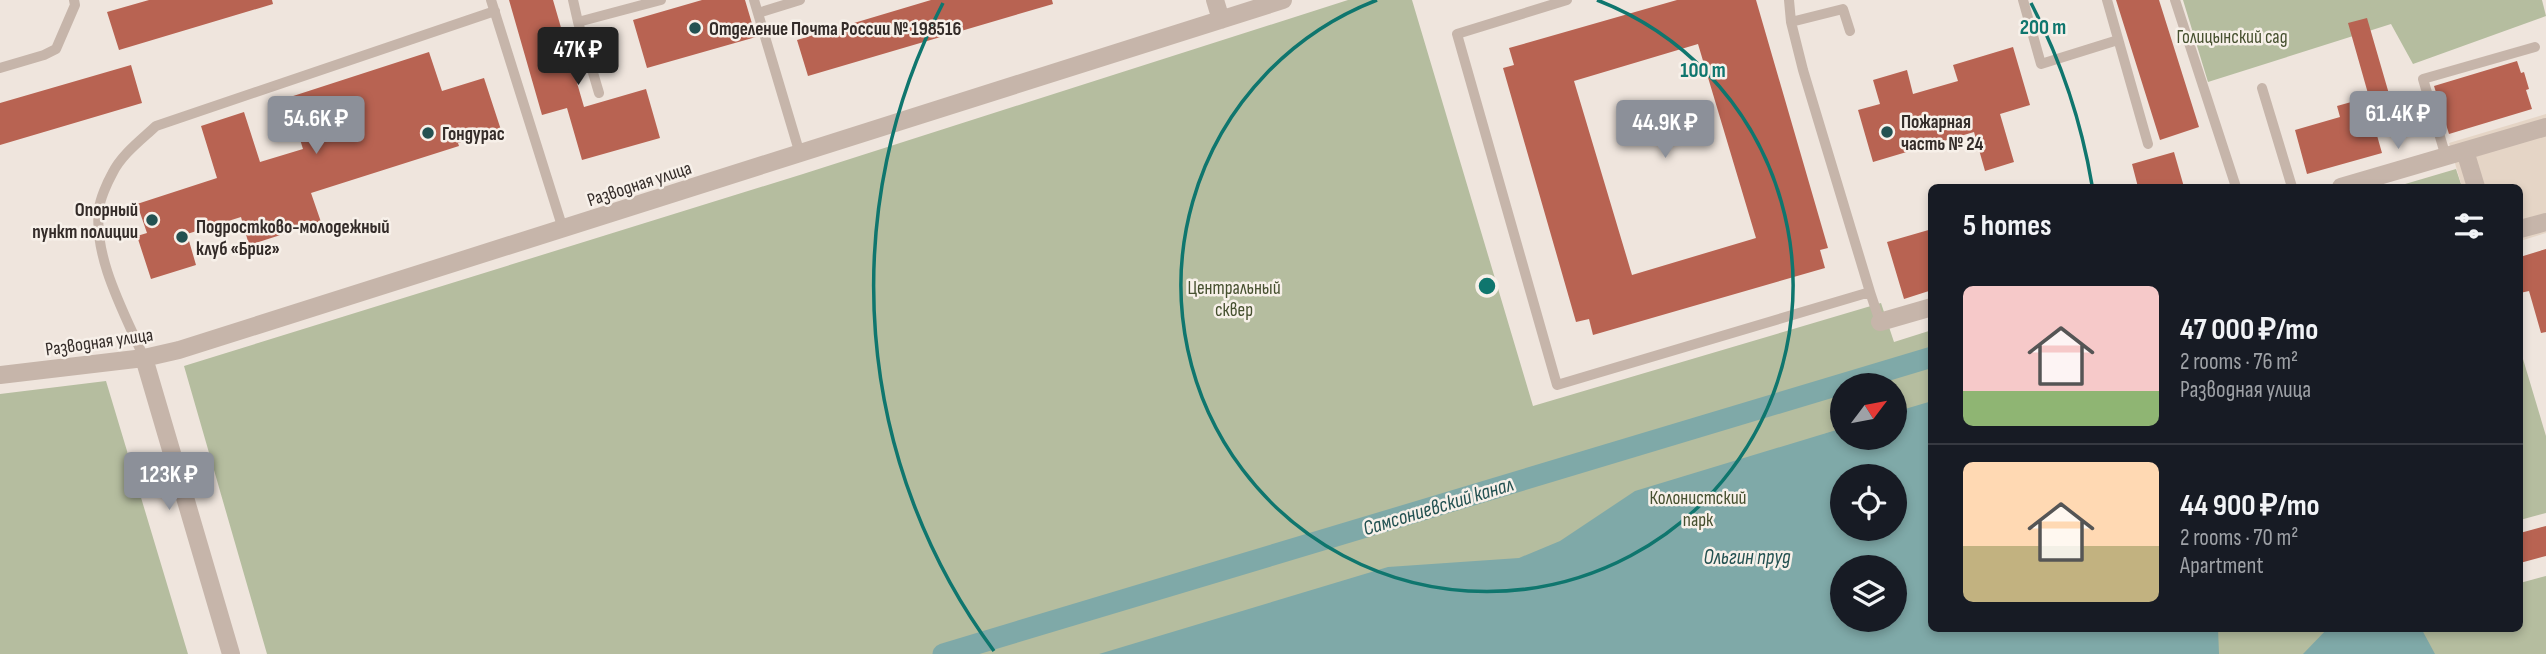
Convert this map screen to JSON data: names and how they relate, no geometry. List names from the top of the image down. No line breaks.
{"streets":{"street":["Разводная улица"]},"water":["Самсониевский канал","Ольгин пруд"],"parks":["Голицынский сад","Центральный сквер","Колонистский парк"],"places":["Отделение Почта России № 198516","Пожарная часть № 24","Гондурас","Опорный пункт полиции","Подростково-молодежный клуб «Бриг»"],"north":"top right","page":{"price":["47K ₽","61.4K ₽","54.6K ₽","44.9K ₽","123K ₽"],"heading":"5 homes","list":[{"name":"47 000 ₽/mo","note":"2 rooms · 76 m² · Разводная улица"},{"name":"44 900 ₽/mo","note":"2 rooms · 70 m² · Apartment"}]},"rings":["200 m","100 m"]}
